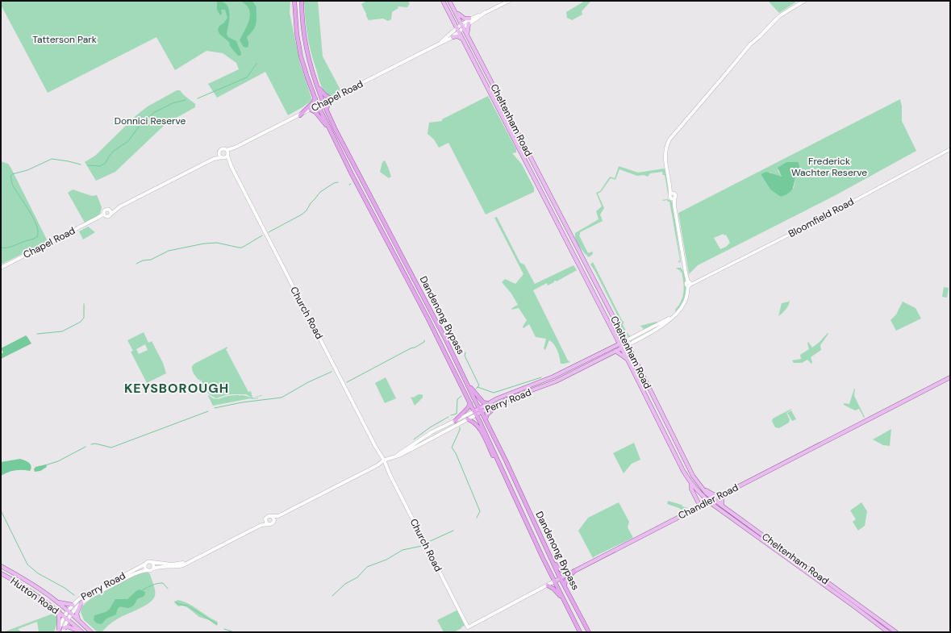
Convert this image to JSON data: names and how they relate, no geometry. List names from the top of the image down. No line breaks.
{"streets":{"highway":["Dandenong Bypass"],"main road":["Chapel Road","Cheltenham Road","Church Road","Perry Road","Chandler Road","Hutton Road"],"street":["Bloomfield Road"]},"crossings":[["Chapel Road","Cheltenham Road"],["Chapel Road","Church Road"],["Chapel Road","Dandenong Bypass"],["Cheltenham Road","Perry Road"],["Cheltenham Road","Chandler Road"],["Church Road","Perry Road"],["Church Road","Chandler Road"],["Dandenong Bypass","Perry Road"],["Dandenong Bypass","Chandler Road"],["Perry Road","Hutton Road"]],"districts":["KEYSBOROUGH"],"parks":["Tatterson Park","Donnici Reserve","Frederick Wachter Reserve"]}
